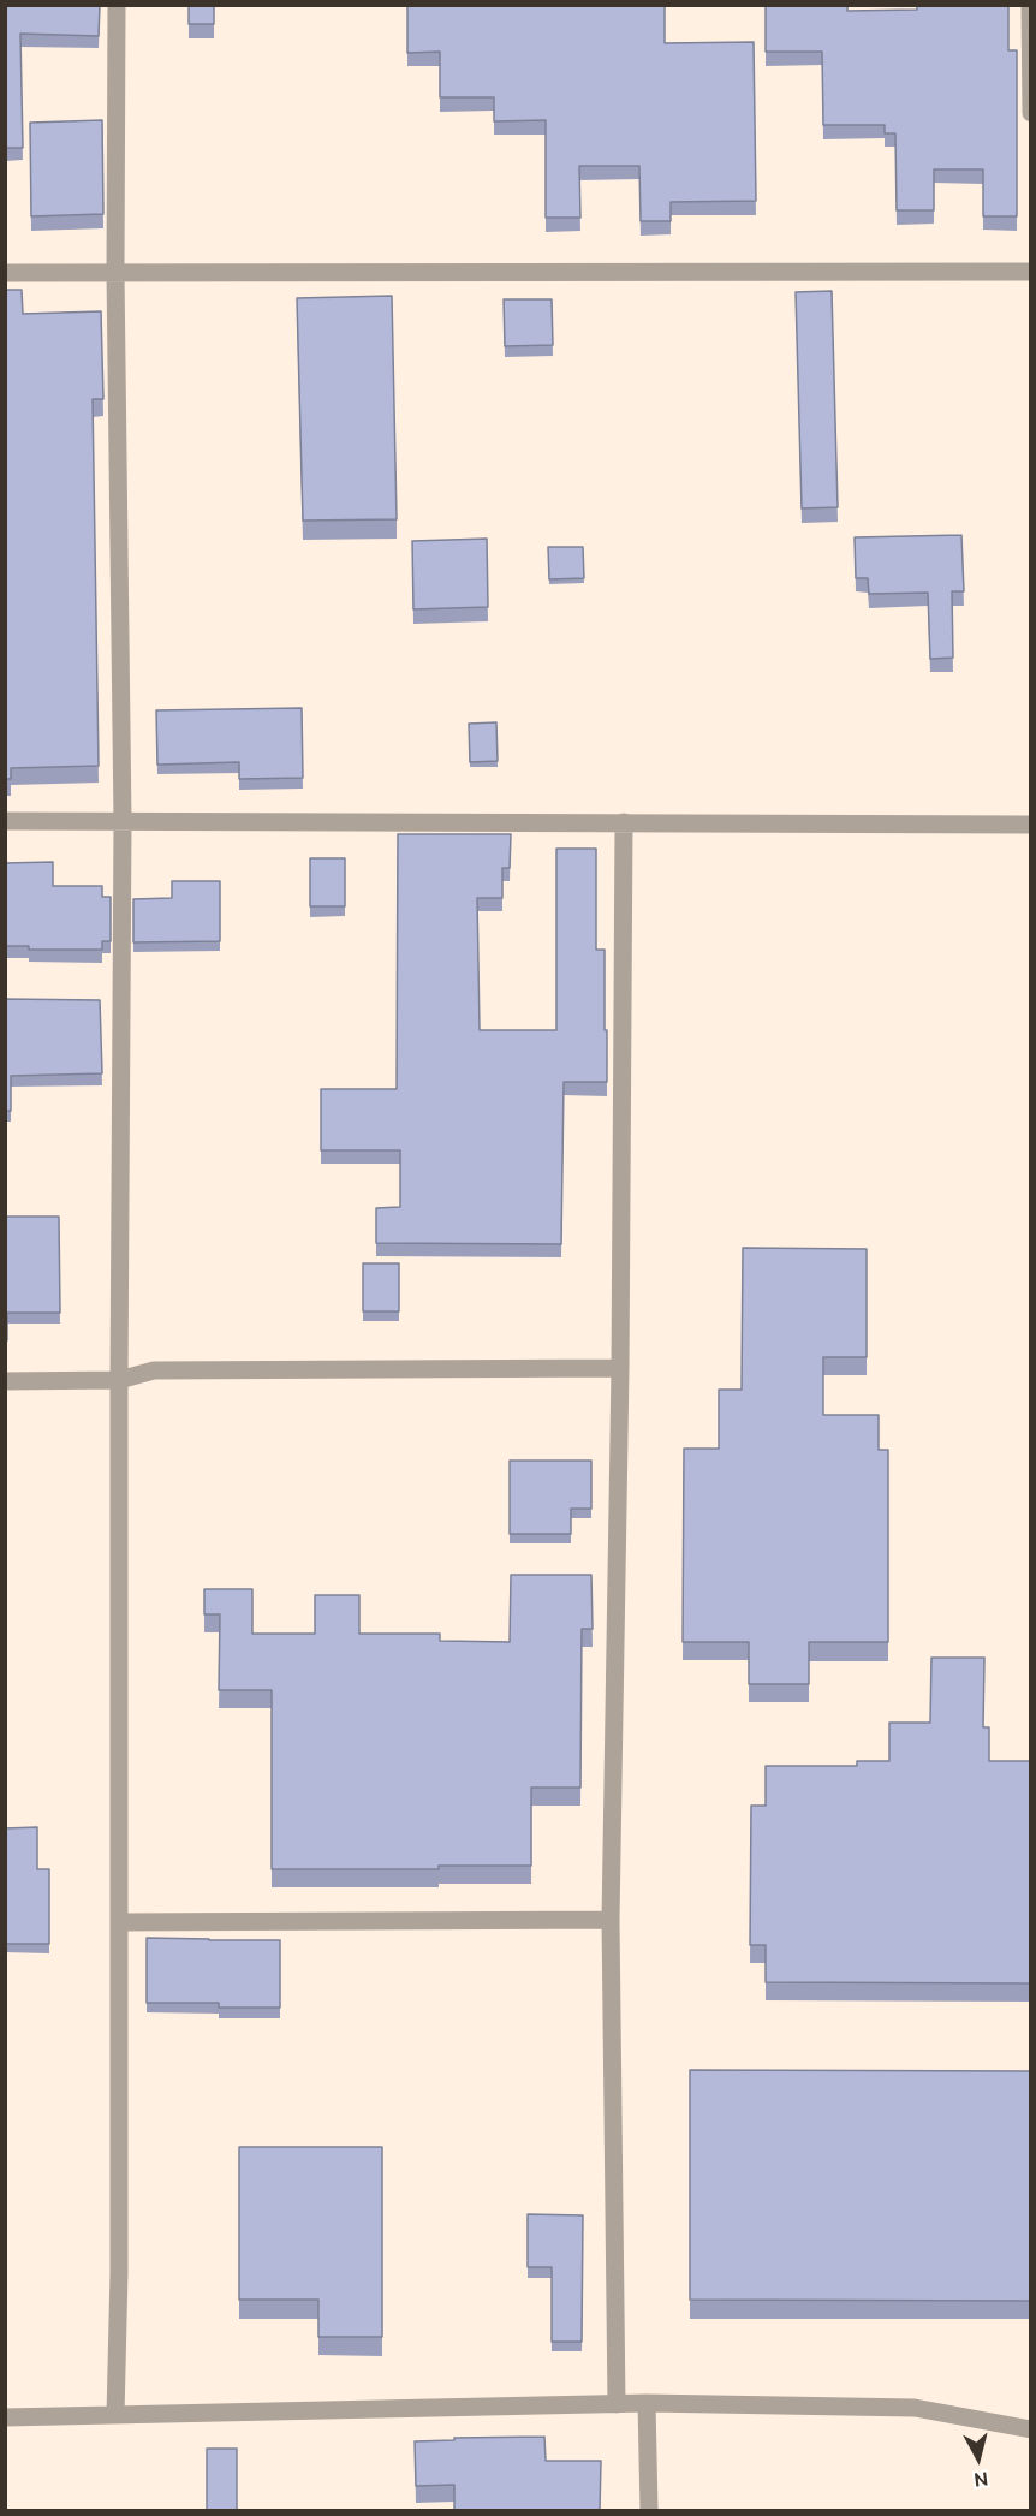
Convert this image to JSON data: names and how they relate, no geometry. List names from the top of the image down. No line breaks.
{"north":"bottom"}
